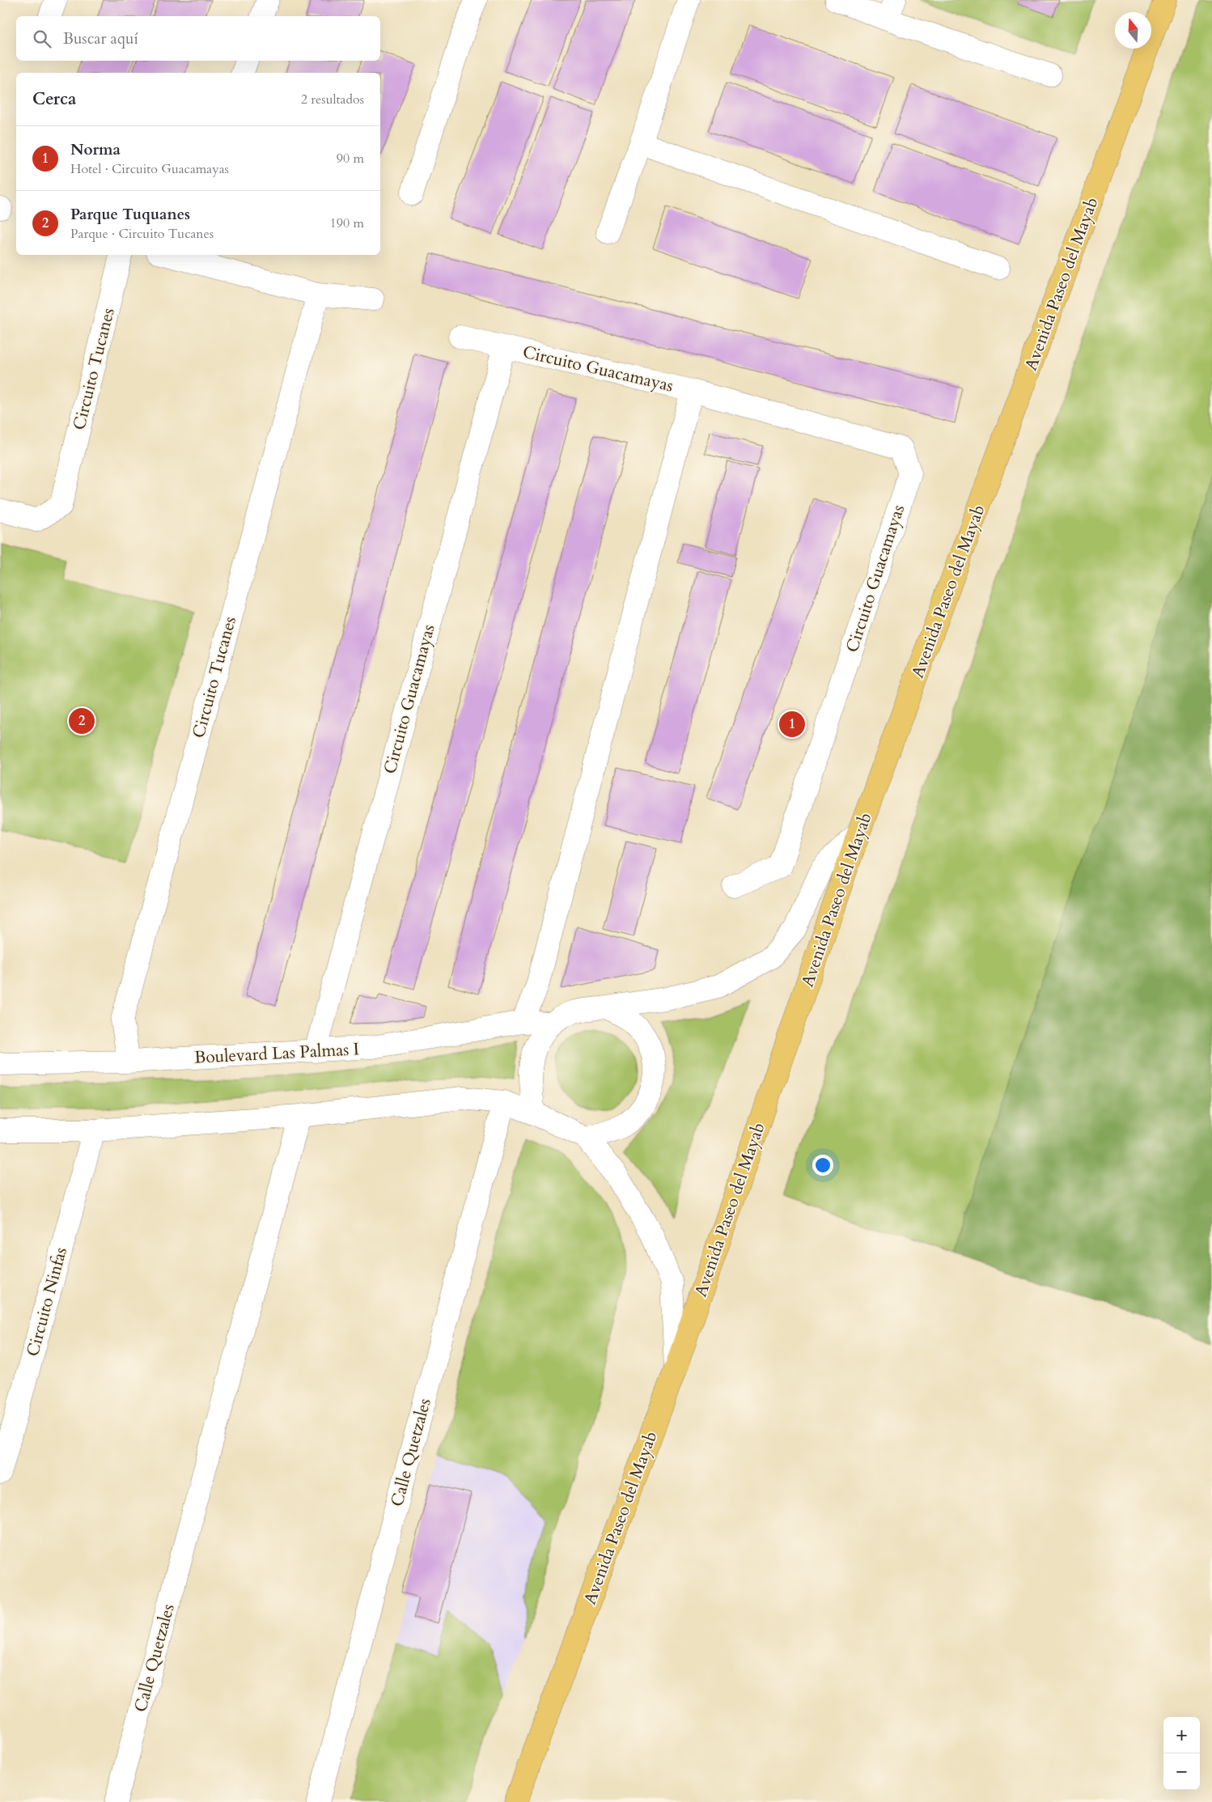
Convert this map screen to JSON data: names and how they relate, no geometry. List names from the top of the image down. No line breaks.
{"streets":{"main road":["Avenida Paseo del Mayab"],"street":["Circuito Tucanes","Circuito Guacamayas","Boulevard Las Palmas I","Circuito Ninfas","Calle Quetzales"]},"crossings":[["Circuito Tucanes","Boulevard Las Palmas I"],["Circuito Guacamayas","Boulevard Las Palmas I"]],"north":"top","page":{"search":"Buscar aquí","heading":["Cerca","2 resultados"],"list":[{"mark":"1","name":"Norma","note":"Hotel · Circuito Guacamayas","value":"90 m"},{"mark":"2","name":"Parque Tuquanes","note":"Parque · Circuito Tucanes","value":"190 m"}],"pins":["2","1"],"map_buttons":["+","−"]}}
